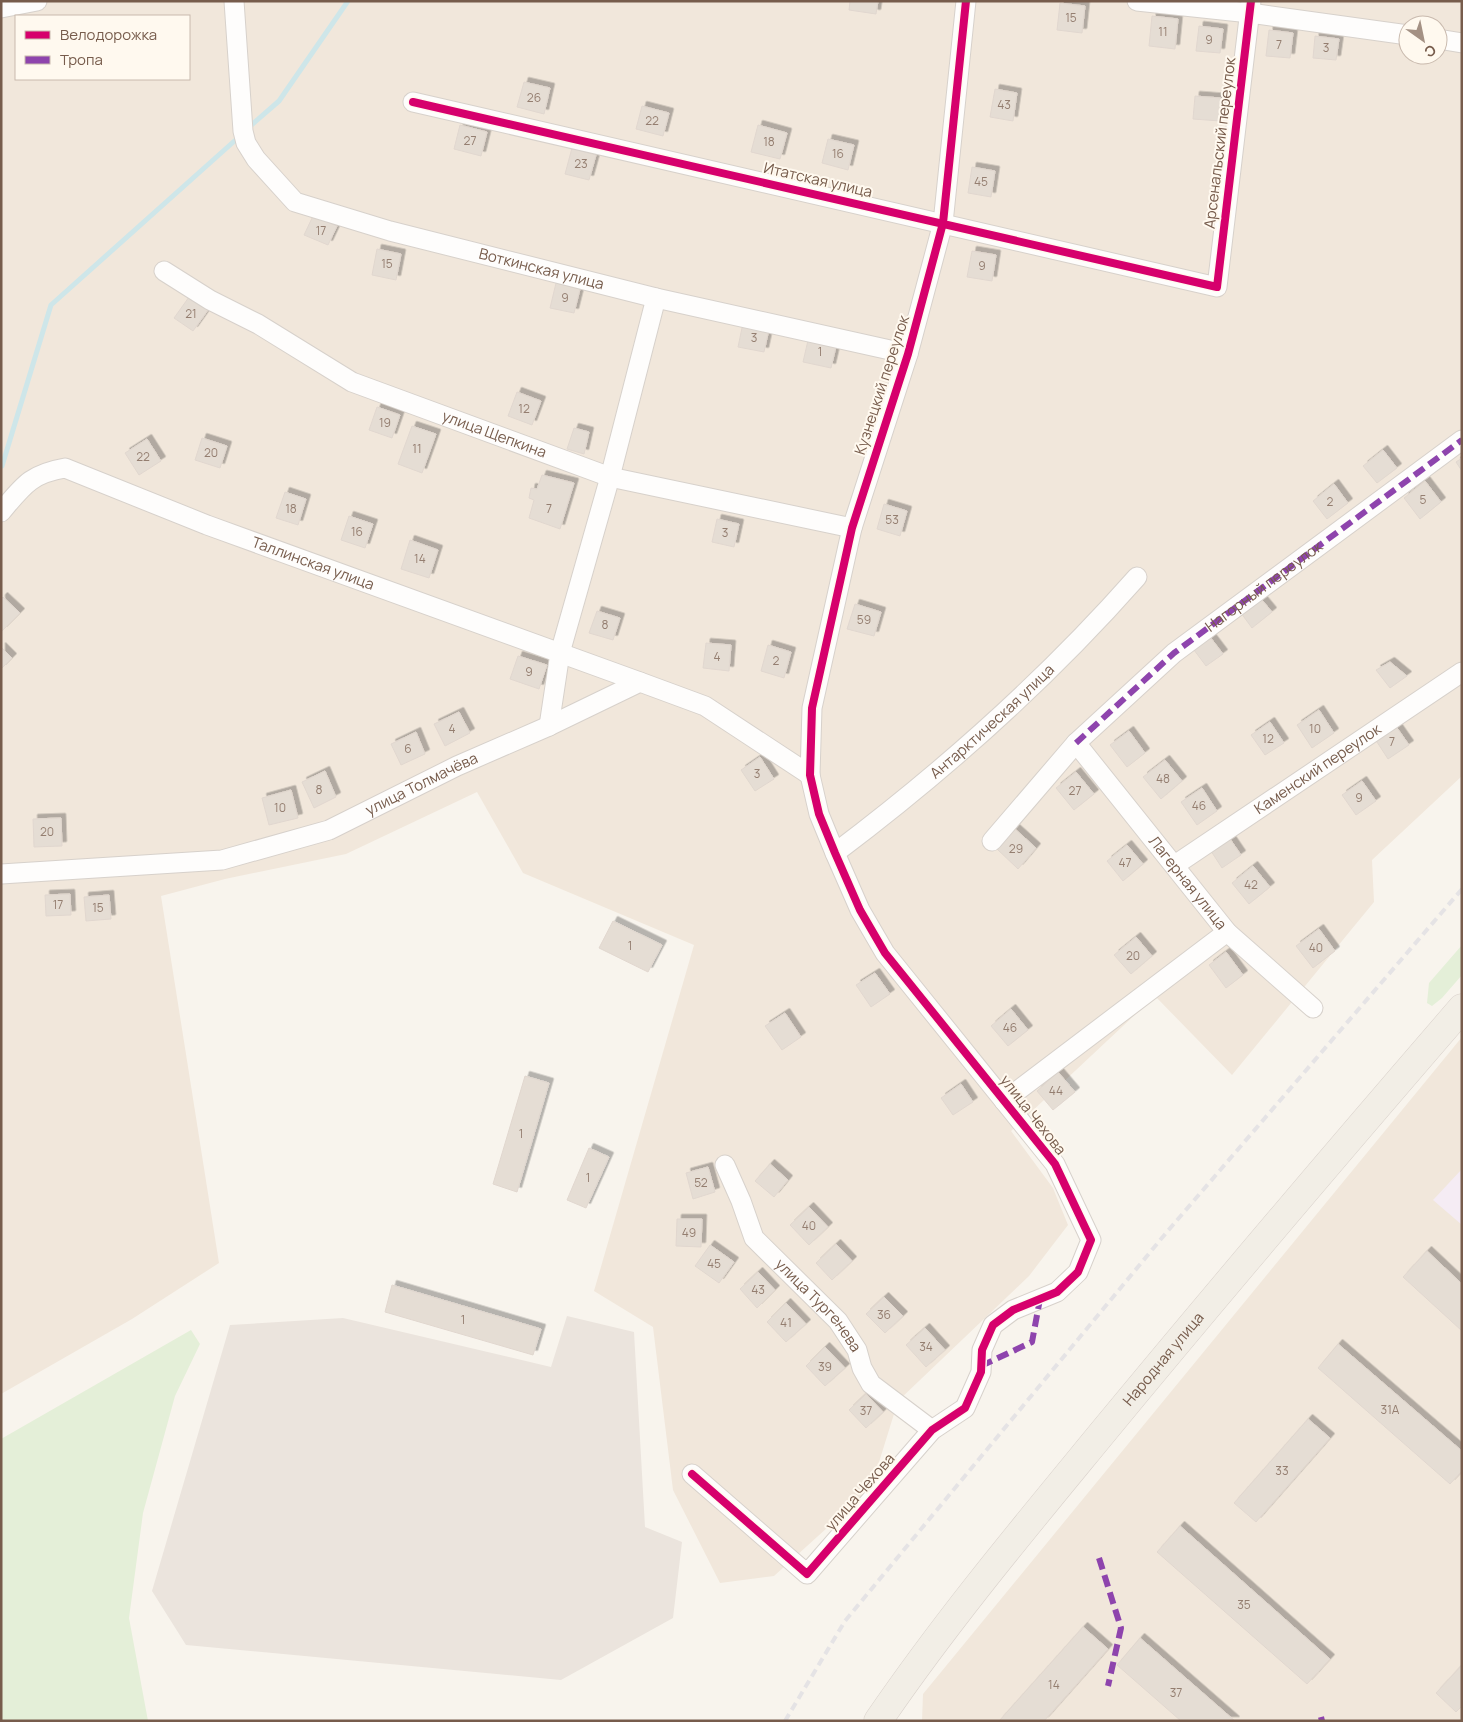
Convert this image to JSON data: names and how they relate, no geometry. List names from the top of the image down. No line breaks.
{"streets":{"main road":["Народная улица"],"street":["Арсенальский переулок","Итатская улица","Воткинская улица","Кузнецкий переулок","улица Щепкина","Таллинская улица","Нагорный переулок","Антарктическая улица","Каменский переулок","улица Толмачёва","Лагерная улица","улица Чехова","улица Тургенева"]},"crossings":[["Арсенальский переулок","Итатская улица"],["Итатская улица","Кузнецкий переулок"],["Воткинская улица","Кузнецкий переулок"],["Кузнецкий переулок","улица Щепкина"],["Кузнецкий переулок","улица Чехова"],["Таллинская улица","улица Толмачёва"],["Нагорный переулок","Лагерная улица"],["Антарктическая улица","улица Чехова"],["Каменский переулок","Лагерная улица"],["улица Чехова","улица Тургенева"]],"house_numbers":["15","11","9","7","3","26","43","22","27","18","16","23","45","17","15","9","9","21","3","1","12","19","11","20","22","5","2","18","7","53","16","3","14","59","8","4","2","9","4","10","12","7","6","3","48","8","27","9","46","10","20","29","47","42","17","15","1","40","20","46","44","1","1","52","40","49","45","43","36","1","41","34","39","31А","37","33","35","14","37"],"legend":["Велодорожка","Тропа"],"north":"bottom right"}
